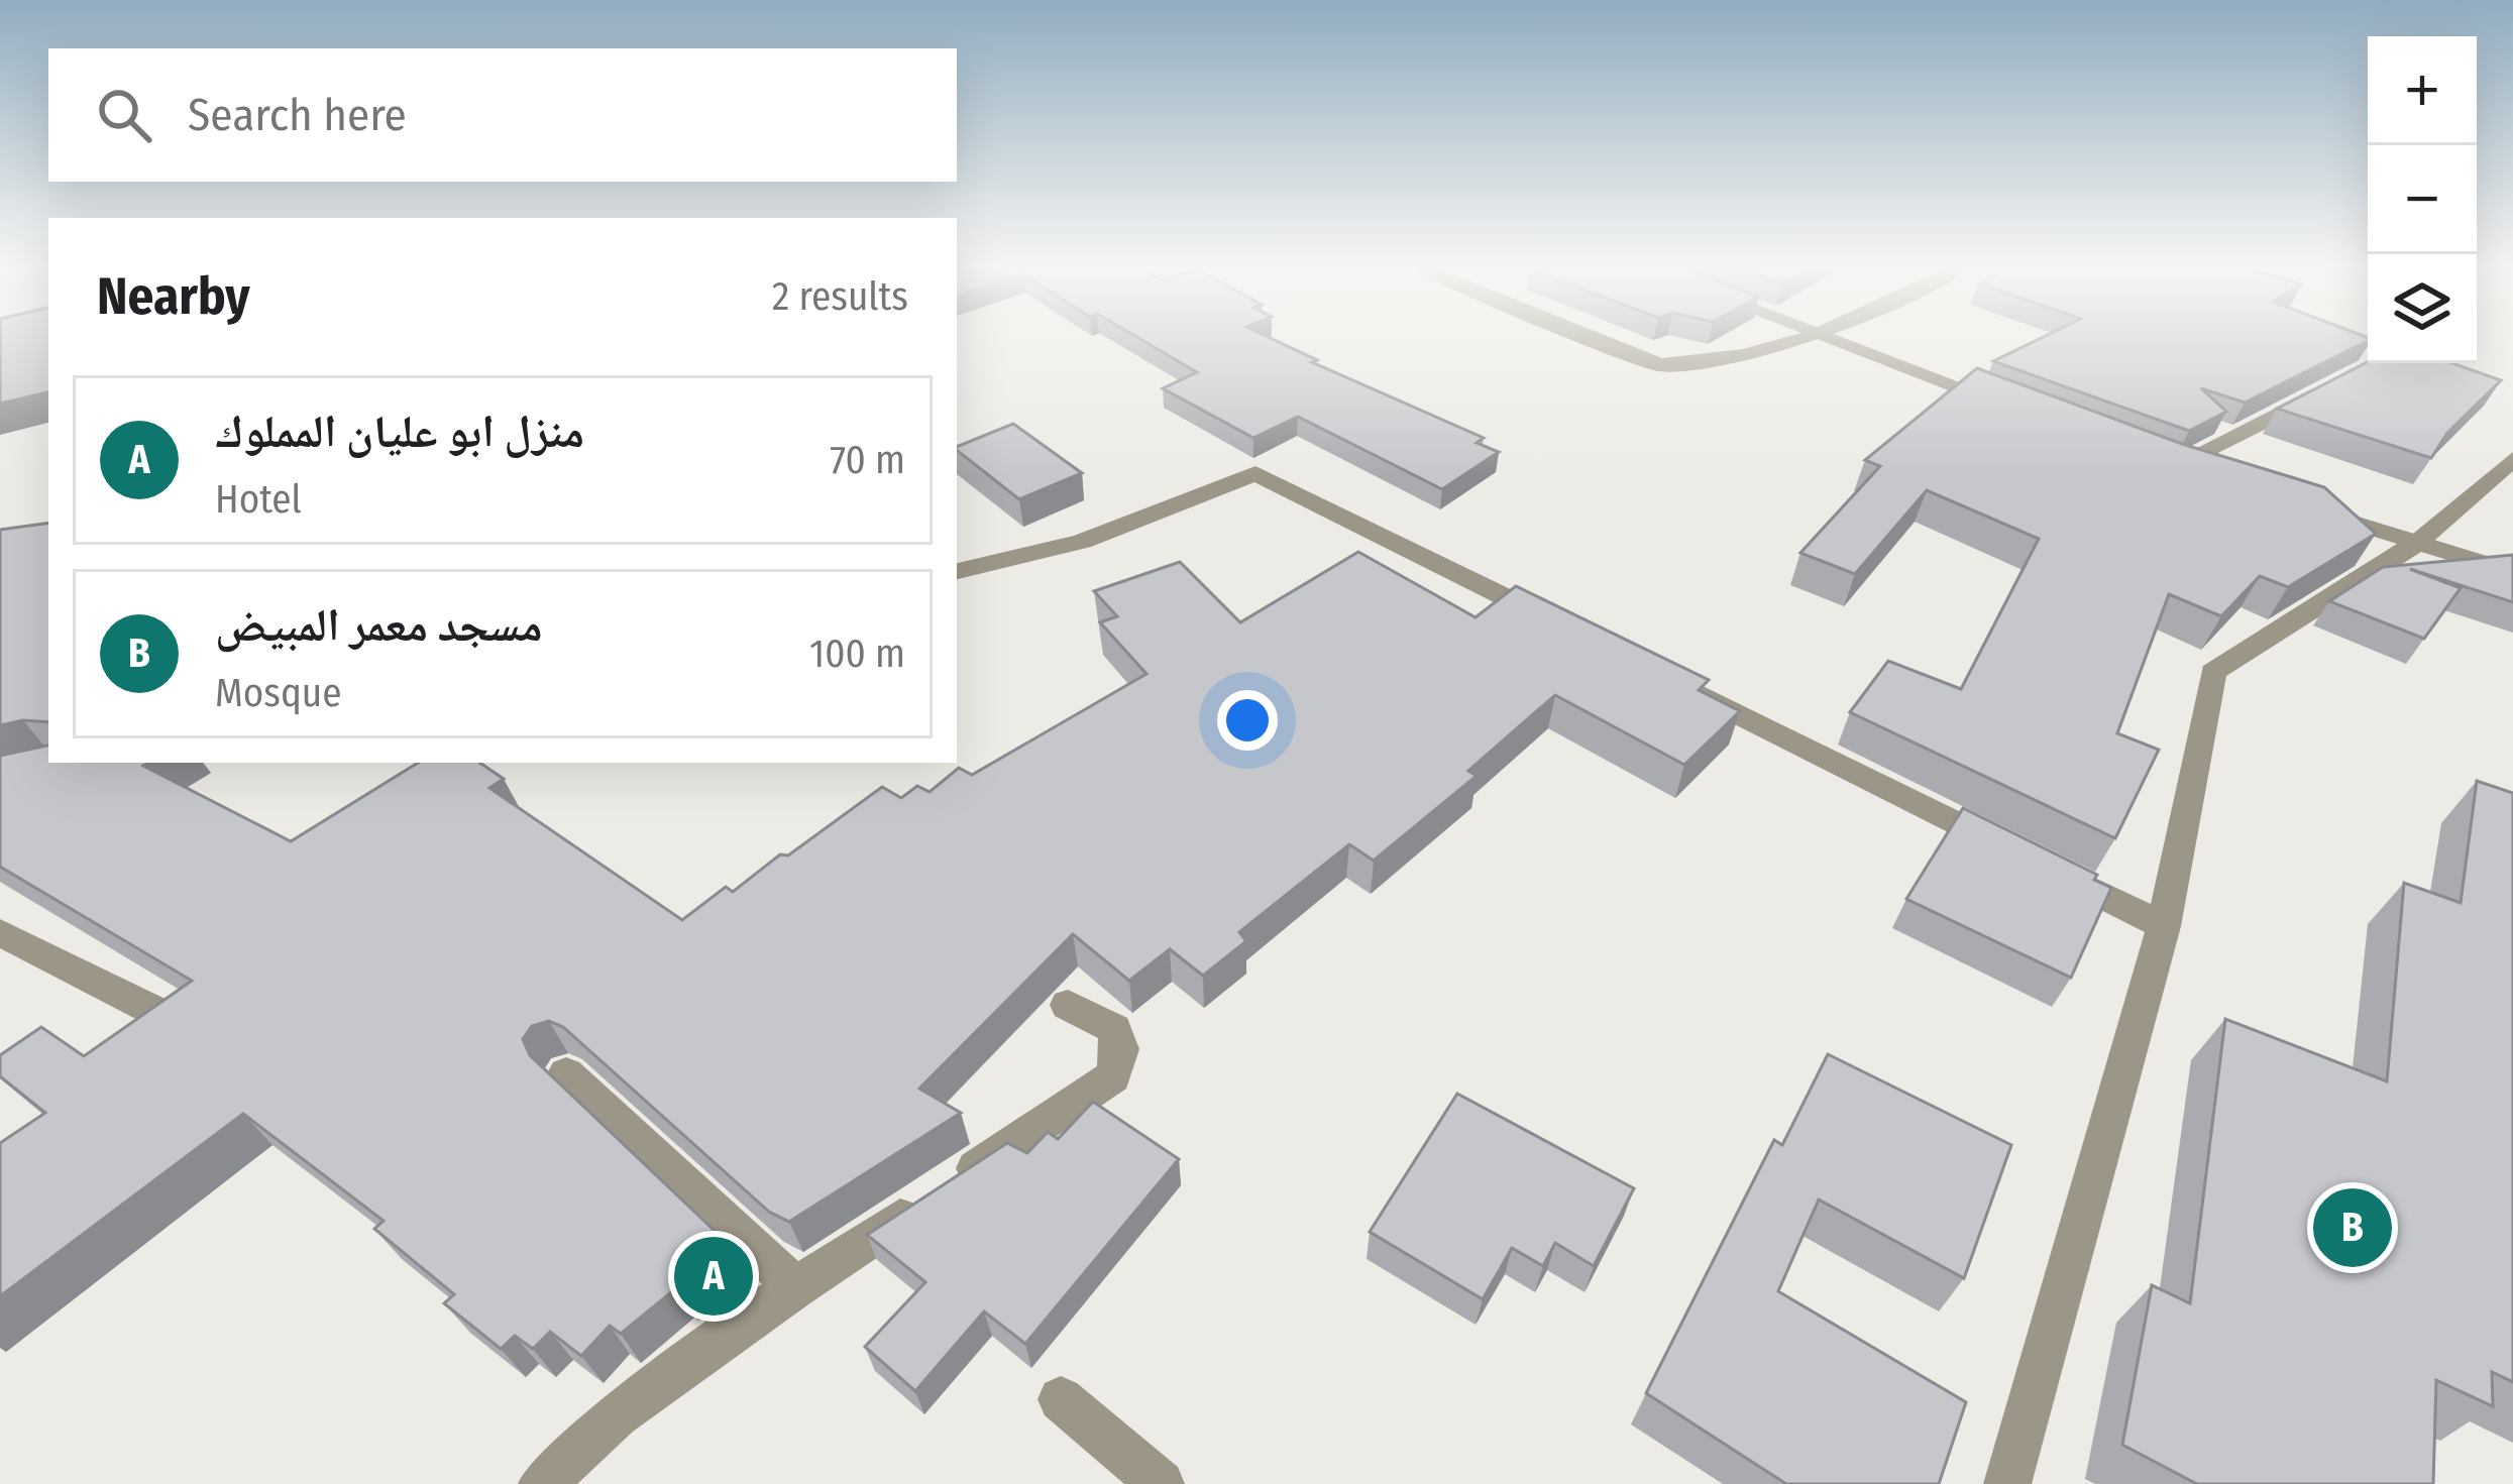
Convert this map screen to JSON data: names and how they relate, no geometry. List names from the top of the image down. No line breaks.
{"page":{"map_buttons":["+","−"],"search":"Search here","heading":["Nearby","2 results"],"list":[{"mark":"A","name":"منزل ابو عليان المملوك","note":"Hotel","value":"70 m"},{"mark":"B","name":"مسجد معمر المبيض","note":"Mosque","value":"100 m"}],"pins":["B","A"]}}
